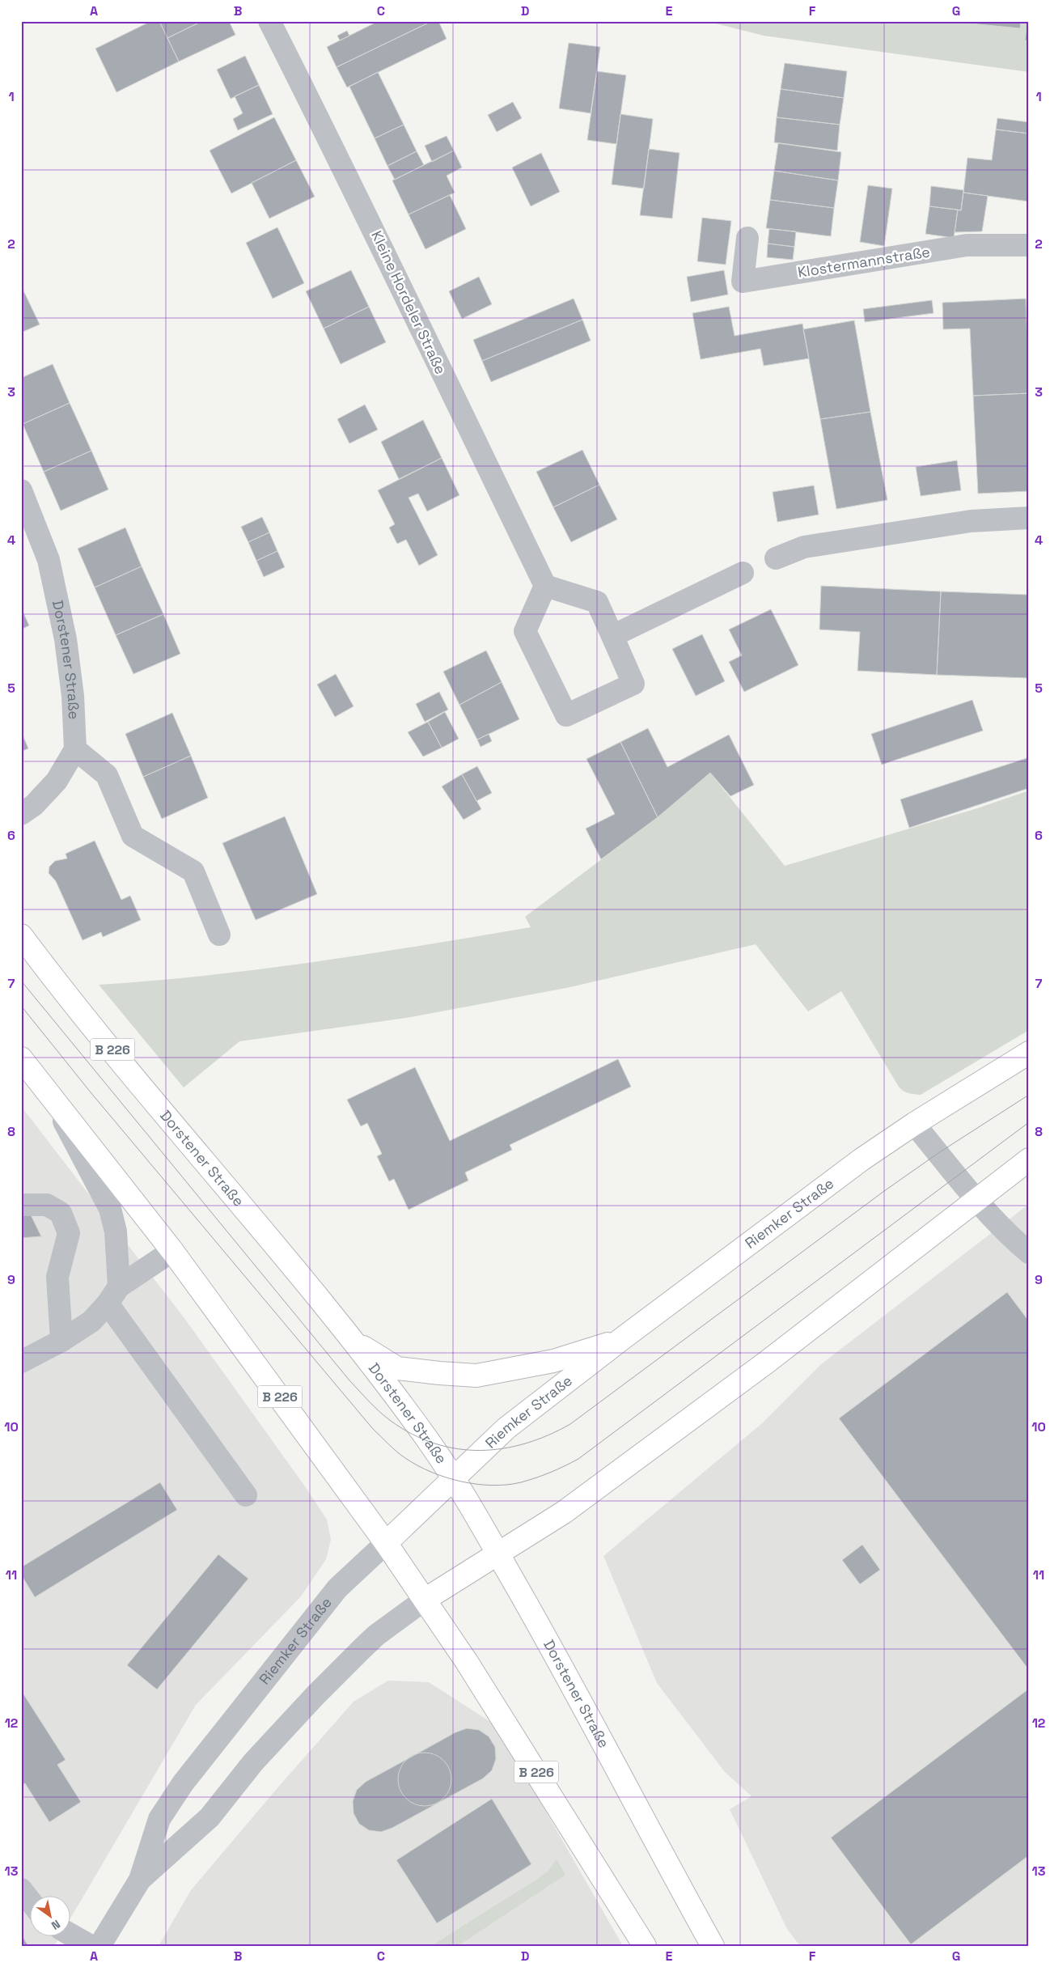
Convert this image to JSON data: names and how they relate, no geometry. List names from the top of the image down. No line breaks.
{"streets":{"main road":["Dorstener Straße","B 226","Riemker Straße"],"street":["Klostermannstraße","Kleine Hordeler Straße"]},"crossings":[["Dorstener Straße","Riemker Straße"],["B 226","Riemker Straße"]],"north":"bottom right","grid":{"columns":["A","B","C","D","E","F","G"],"rows":["1","2","3","4","5","6","7","8","9","10","11","12","13"]}}
